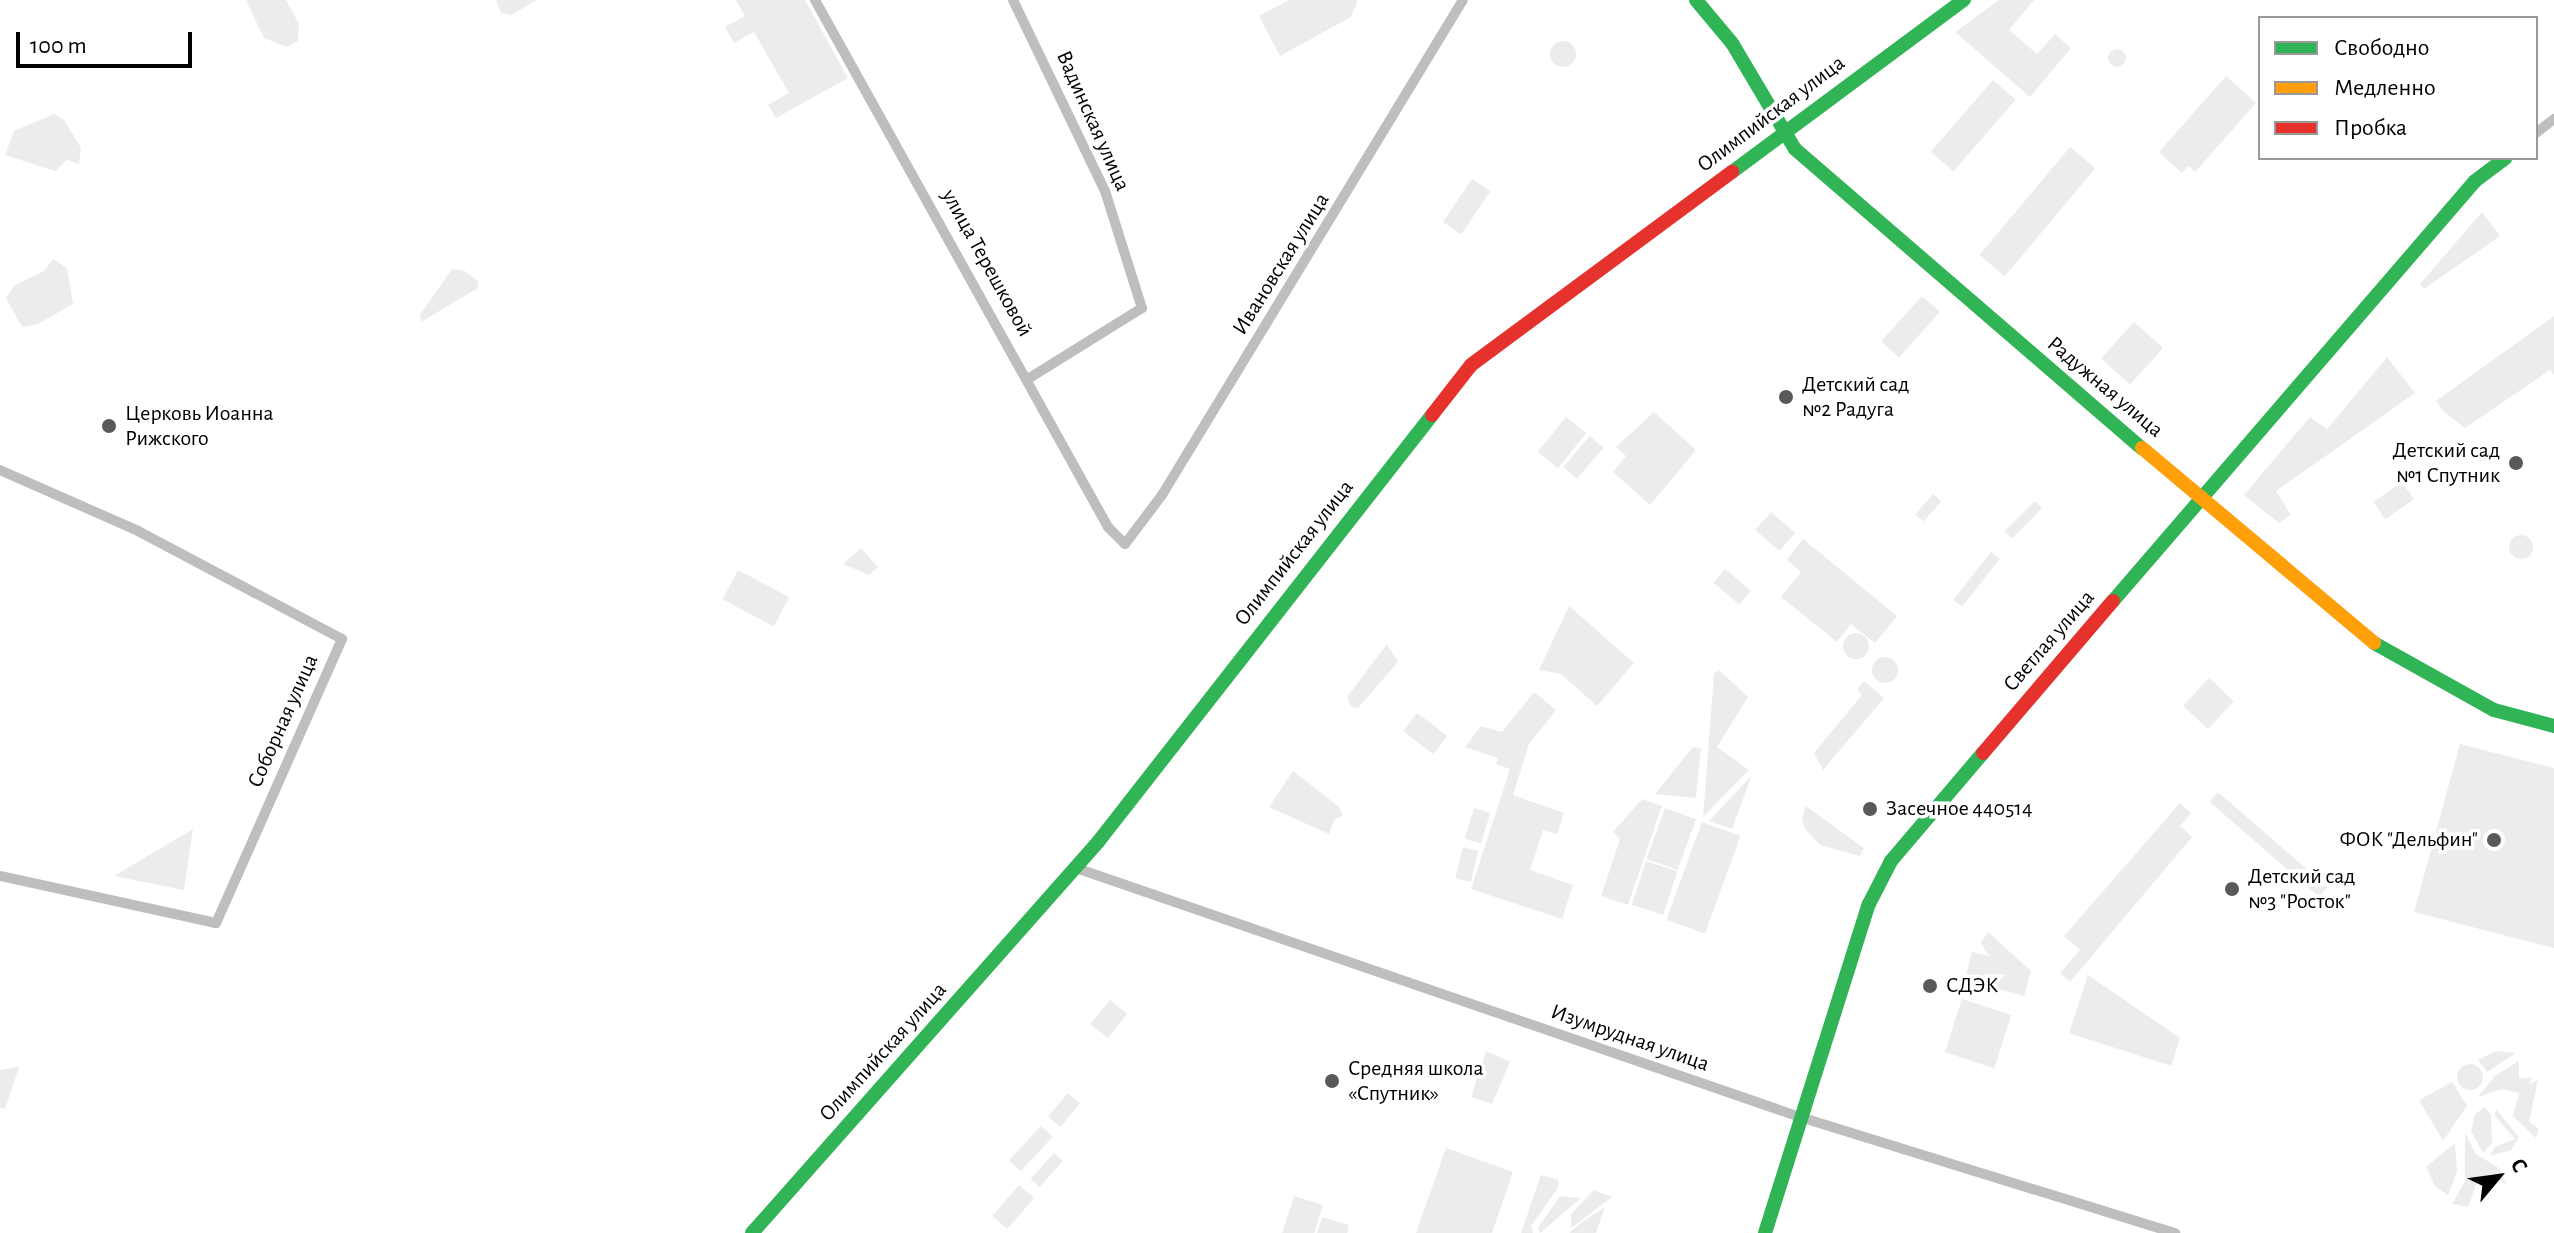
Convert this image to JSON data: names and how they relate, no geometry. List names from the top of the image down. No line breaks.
{"streets":{"street":["Олимпийская улица","Вадинская улица","улица Терешковой","Ивановская улица","Радужная улица","Светлая улица","Соборная улица","Изумрудная улица"]},"crossings":[["Олимпийская улица","Радужная улица"],["Олимпийская улица","Изумрудная улица"],["Вадинская улица","улица Терешковой"],["улица Терешковой","Ивановская улица"],["Радужная улица","Светлая улица"],["Светлая улица","Изумрудная улица"]],"places":["Детский сад №2 Радуга","Церковь Иоанна Рижского","Детский сад №1 Спутник","Засечное 440514","ФОК \"Дельфин\"","Детский сад №3 \"Росток\"","СДЭК","Средняя школа «Спутник»"],"legend":["Свободно","Медленно","Пробка"],"scale_bar":"100 m","north":"top right"}
